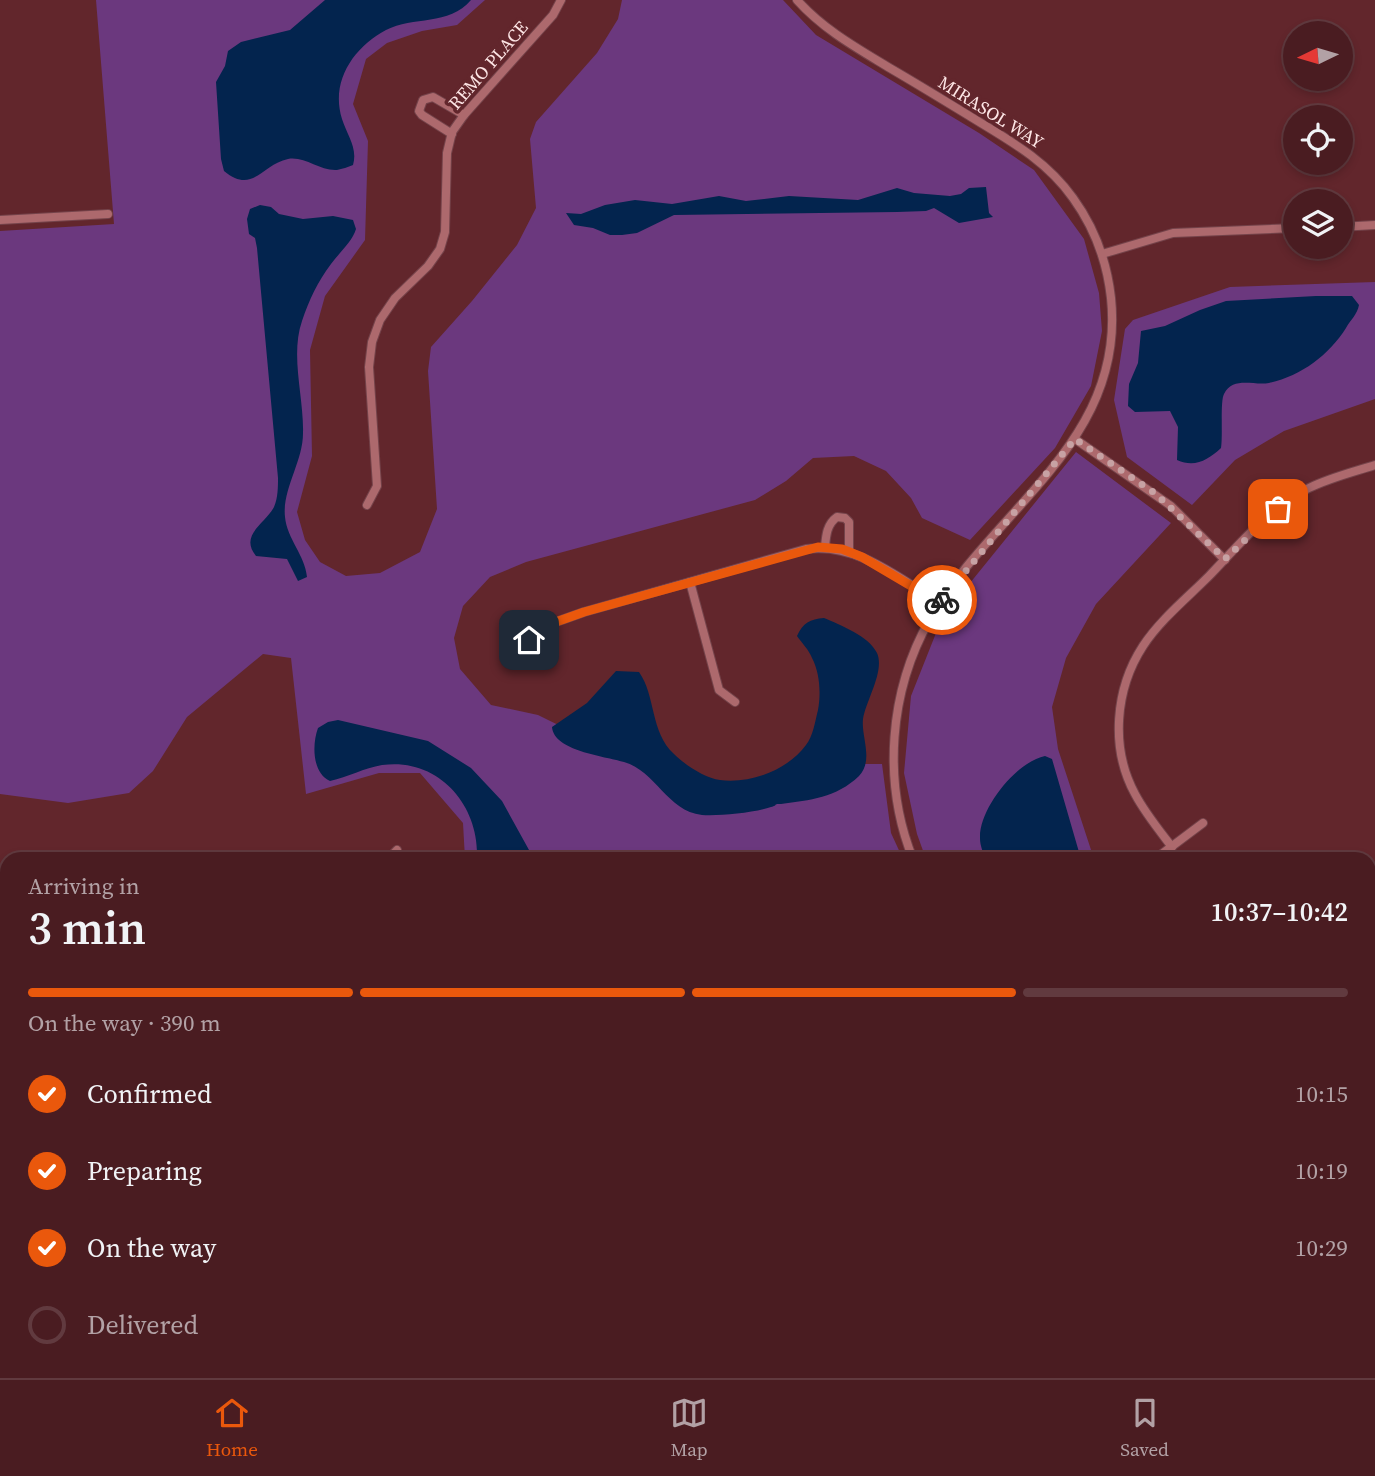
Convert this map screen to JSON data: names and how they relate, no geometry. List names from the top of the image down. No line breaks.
{"streets":{"street":["REMO PLACE","MIRASOL WAY"]},"north":"left","page":{"heading":["3 min","Arriving in","10:37–10:42"],"bar":"On the way · 390 m","list":[["Confirmed","10:15"],["Preparing","10:19"],["On the way","10:29"],"Delivered"],"tabs":["Home","Map","Saved"]}}
